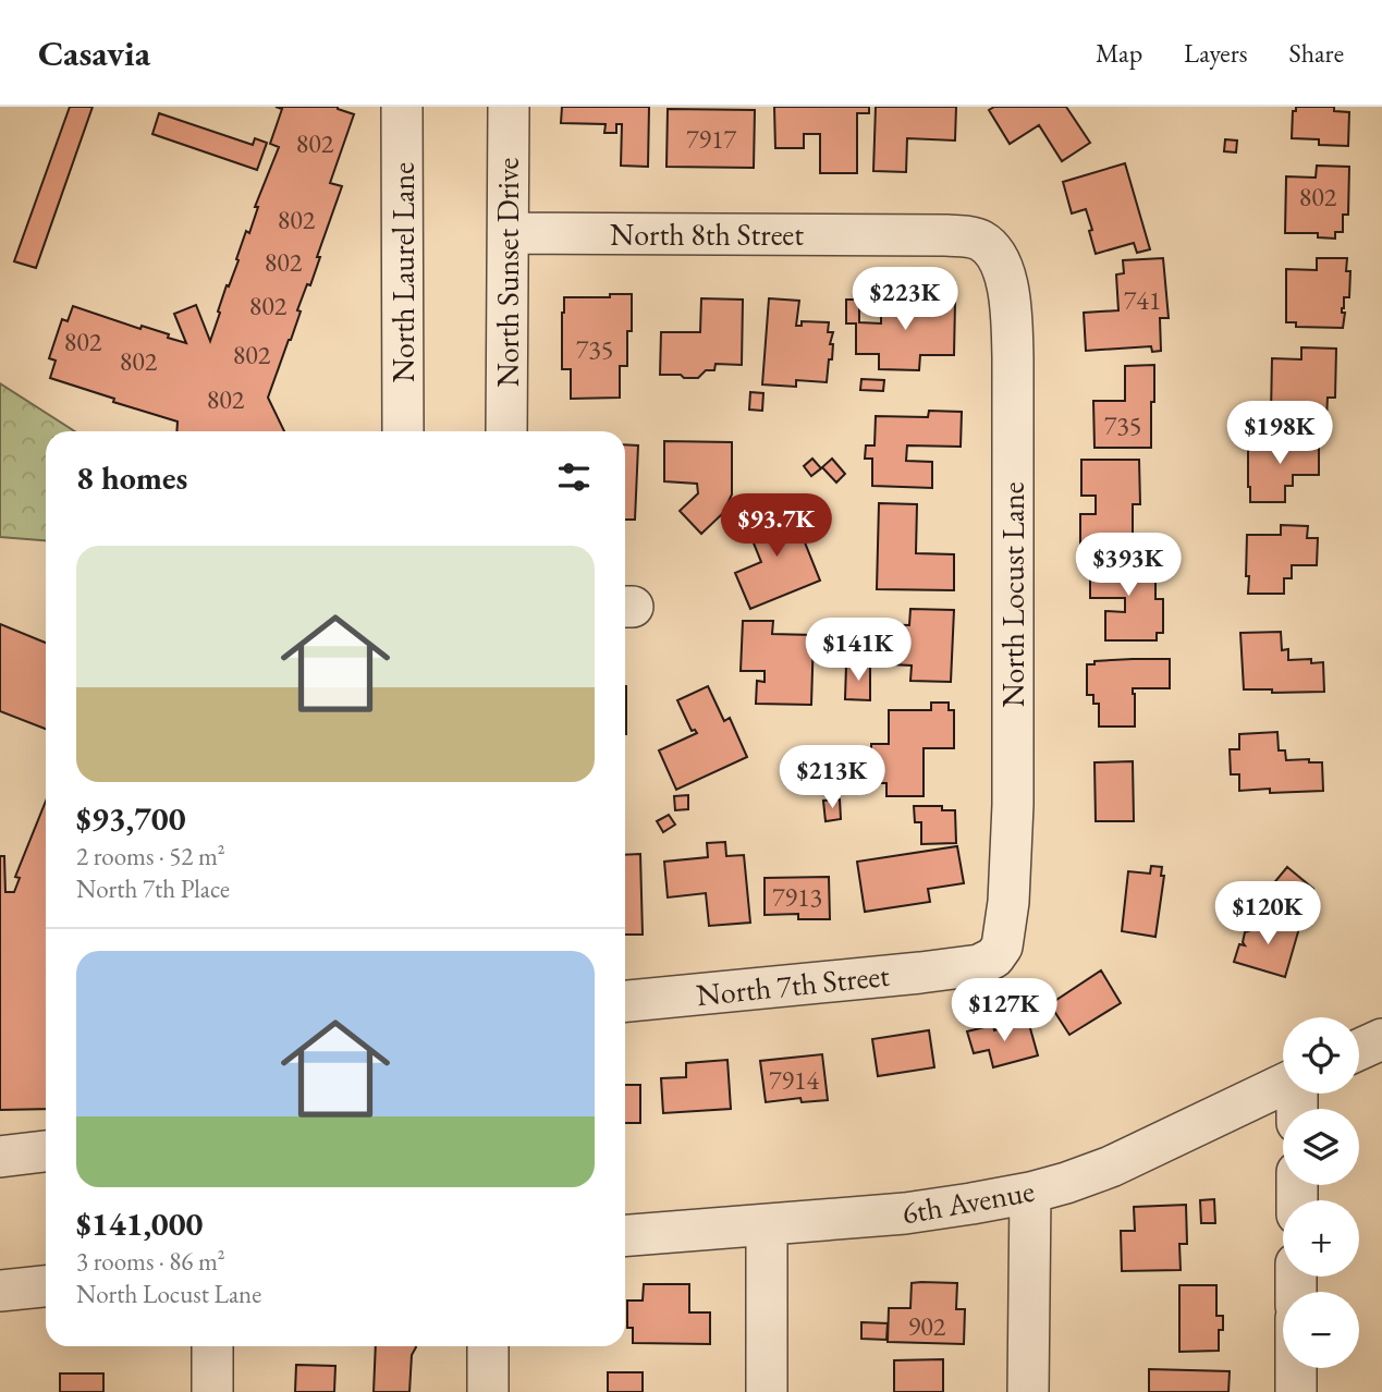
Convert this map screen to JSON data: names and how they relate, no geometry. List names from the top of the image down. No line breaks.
{"streets":{"street":["North 8th Street","North Laurel Lane","North Sunset Drive","North Locust Lane","North 7th Street","6th Avenue"]},"crossings":[["North 8th Street","North Sunset Drive"],["North 8th Street","North Locust Lane"],["North Locust Lane","North 7th Street"]],"house_numbers":["7917","802","802","802","802","741","802","802","735","802","802","802","735","7913","7914","902"],"page":{"header":"Casavia","nav":["Map","Layers","Share"],"price":["$223K","$198K","$93.7K","$393K","$141K","$213K","$120K","$127K"],"heading":"8 homes","list":[{"name":"$93,700","note":"2 rooms · 52 m² · North 7th Place"},{"name":"$141,000","note":"3 rooms · 86 m² · North Locust Lane"}],"map_buttons":["+","−"]}}
